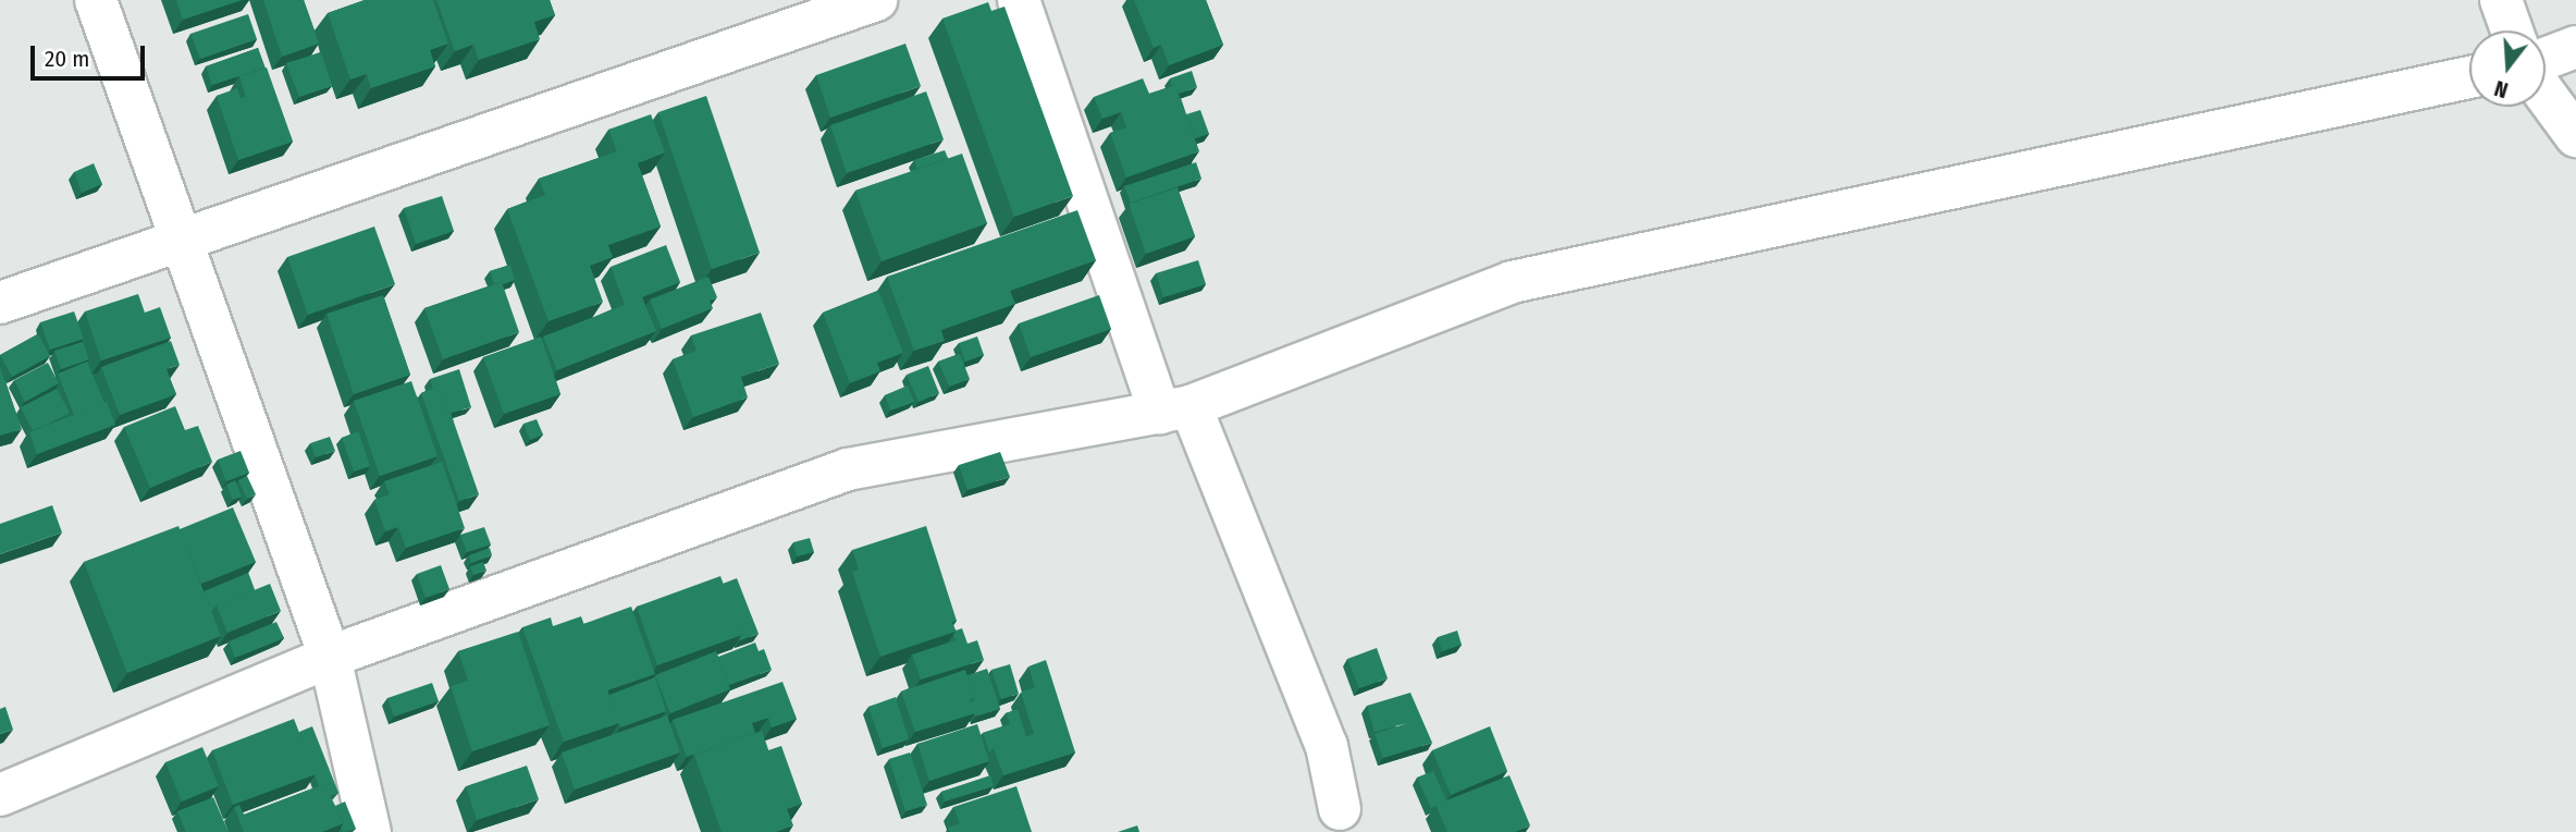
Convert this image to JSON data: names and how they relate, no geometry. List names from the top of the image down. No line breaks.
{"scale_bar":"20 m","north":"bottom"}
